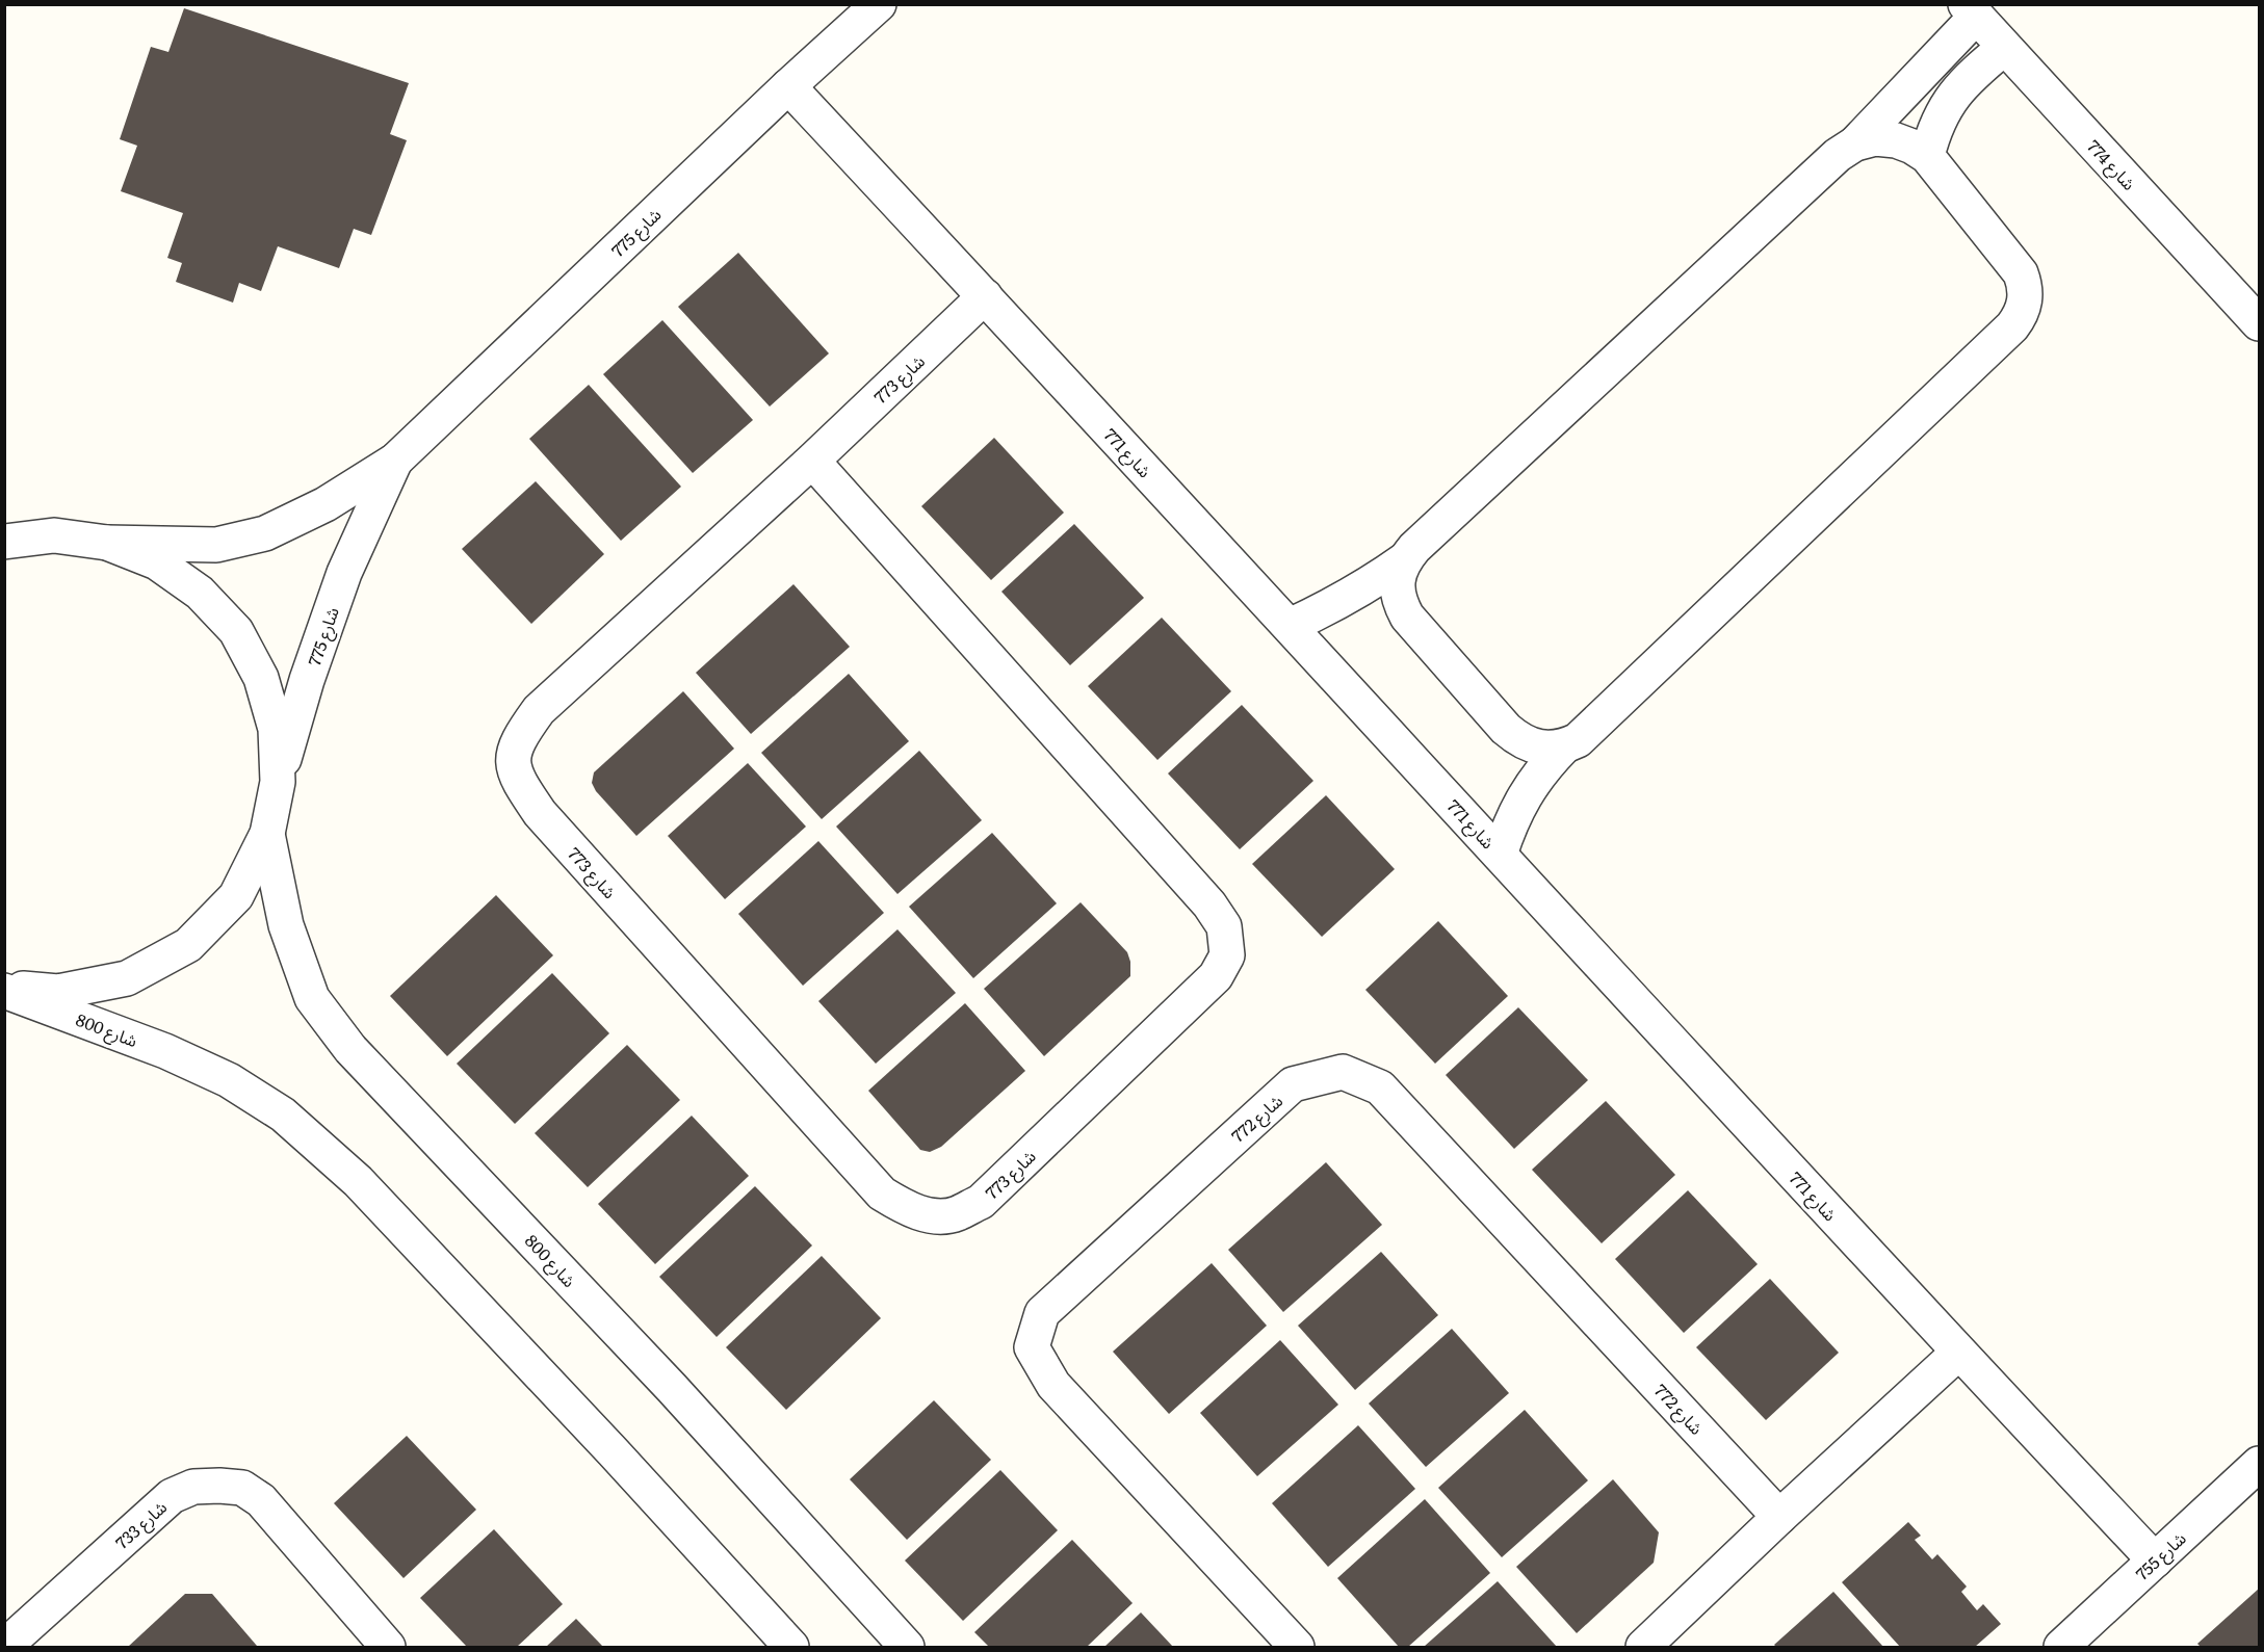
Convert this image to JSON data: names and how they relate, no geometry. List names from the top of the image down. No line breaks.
{"streets":{"street":["شارع 774","شارع 775","شارع 773","شارع 771","شارع 800","شارع 772","شارع 733","شارع 755"]},"crossings":[["شارع 775","شارع 771"],["شارع 773","شارع 771"],["شارع 771","شارع 755"]]}
